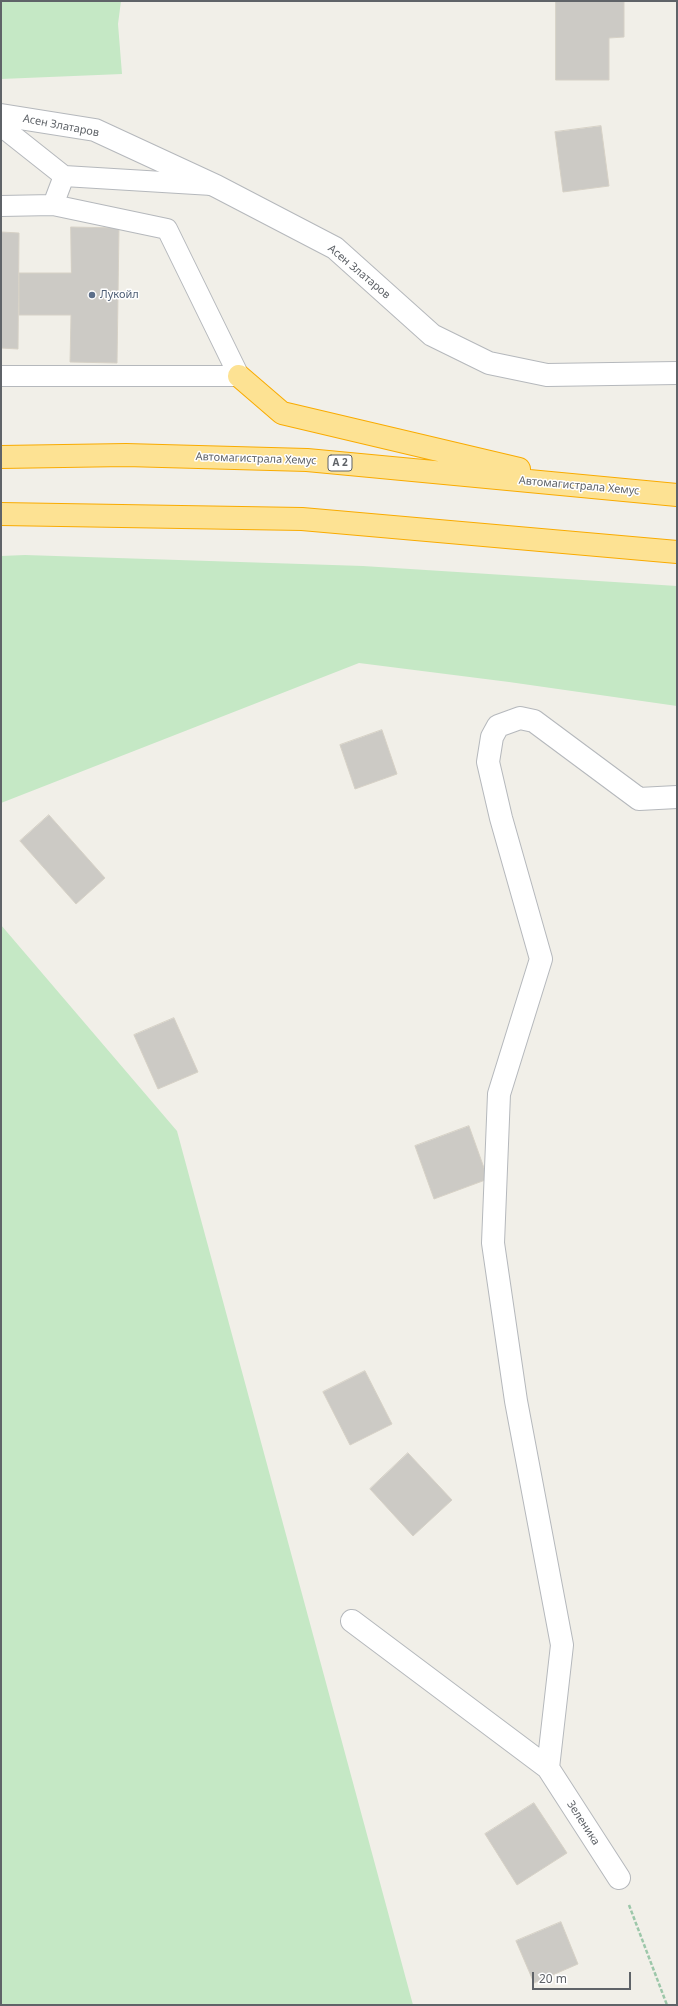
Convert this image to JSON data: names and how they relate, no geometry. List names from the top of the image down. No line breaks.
{"streets":{"highway":["Автомагистрала Хемус","A 2"],"street":["Асен Златаров","Зеленика"]},"places":["Лукойл"],"scale_bar":"20 m"}
